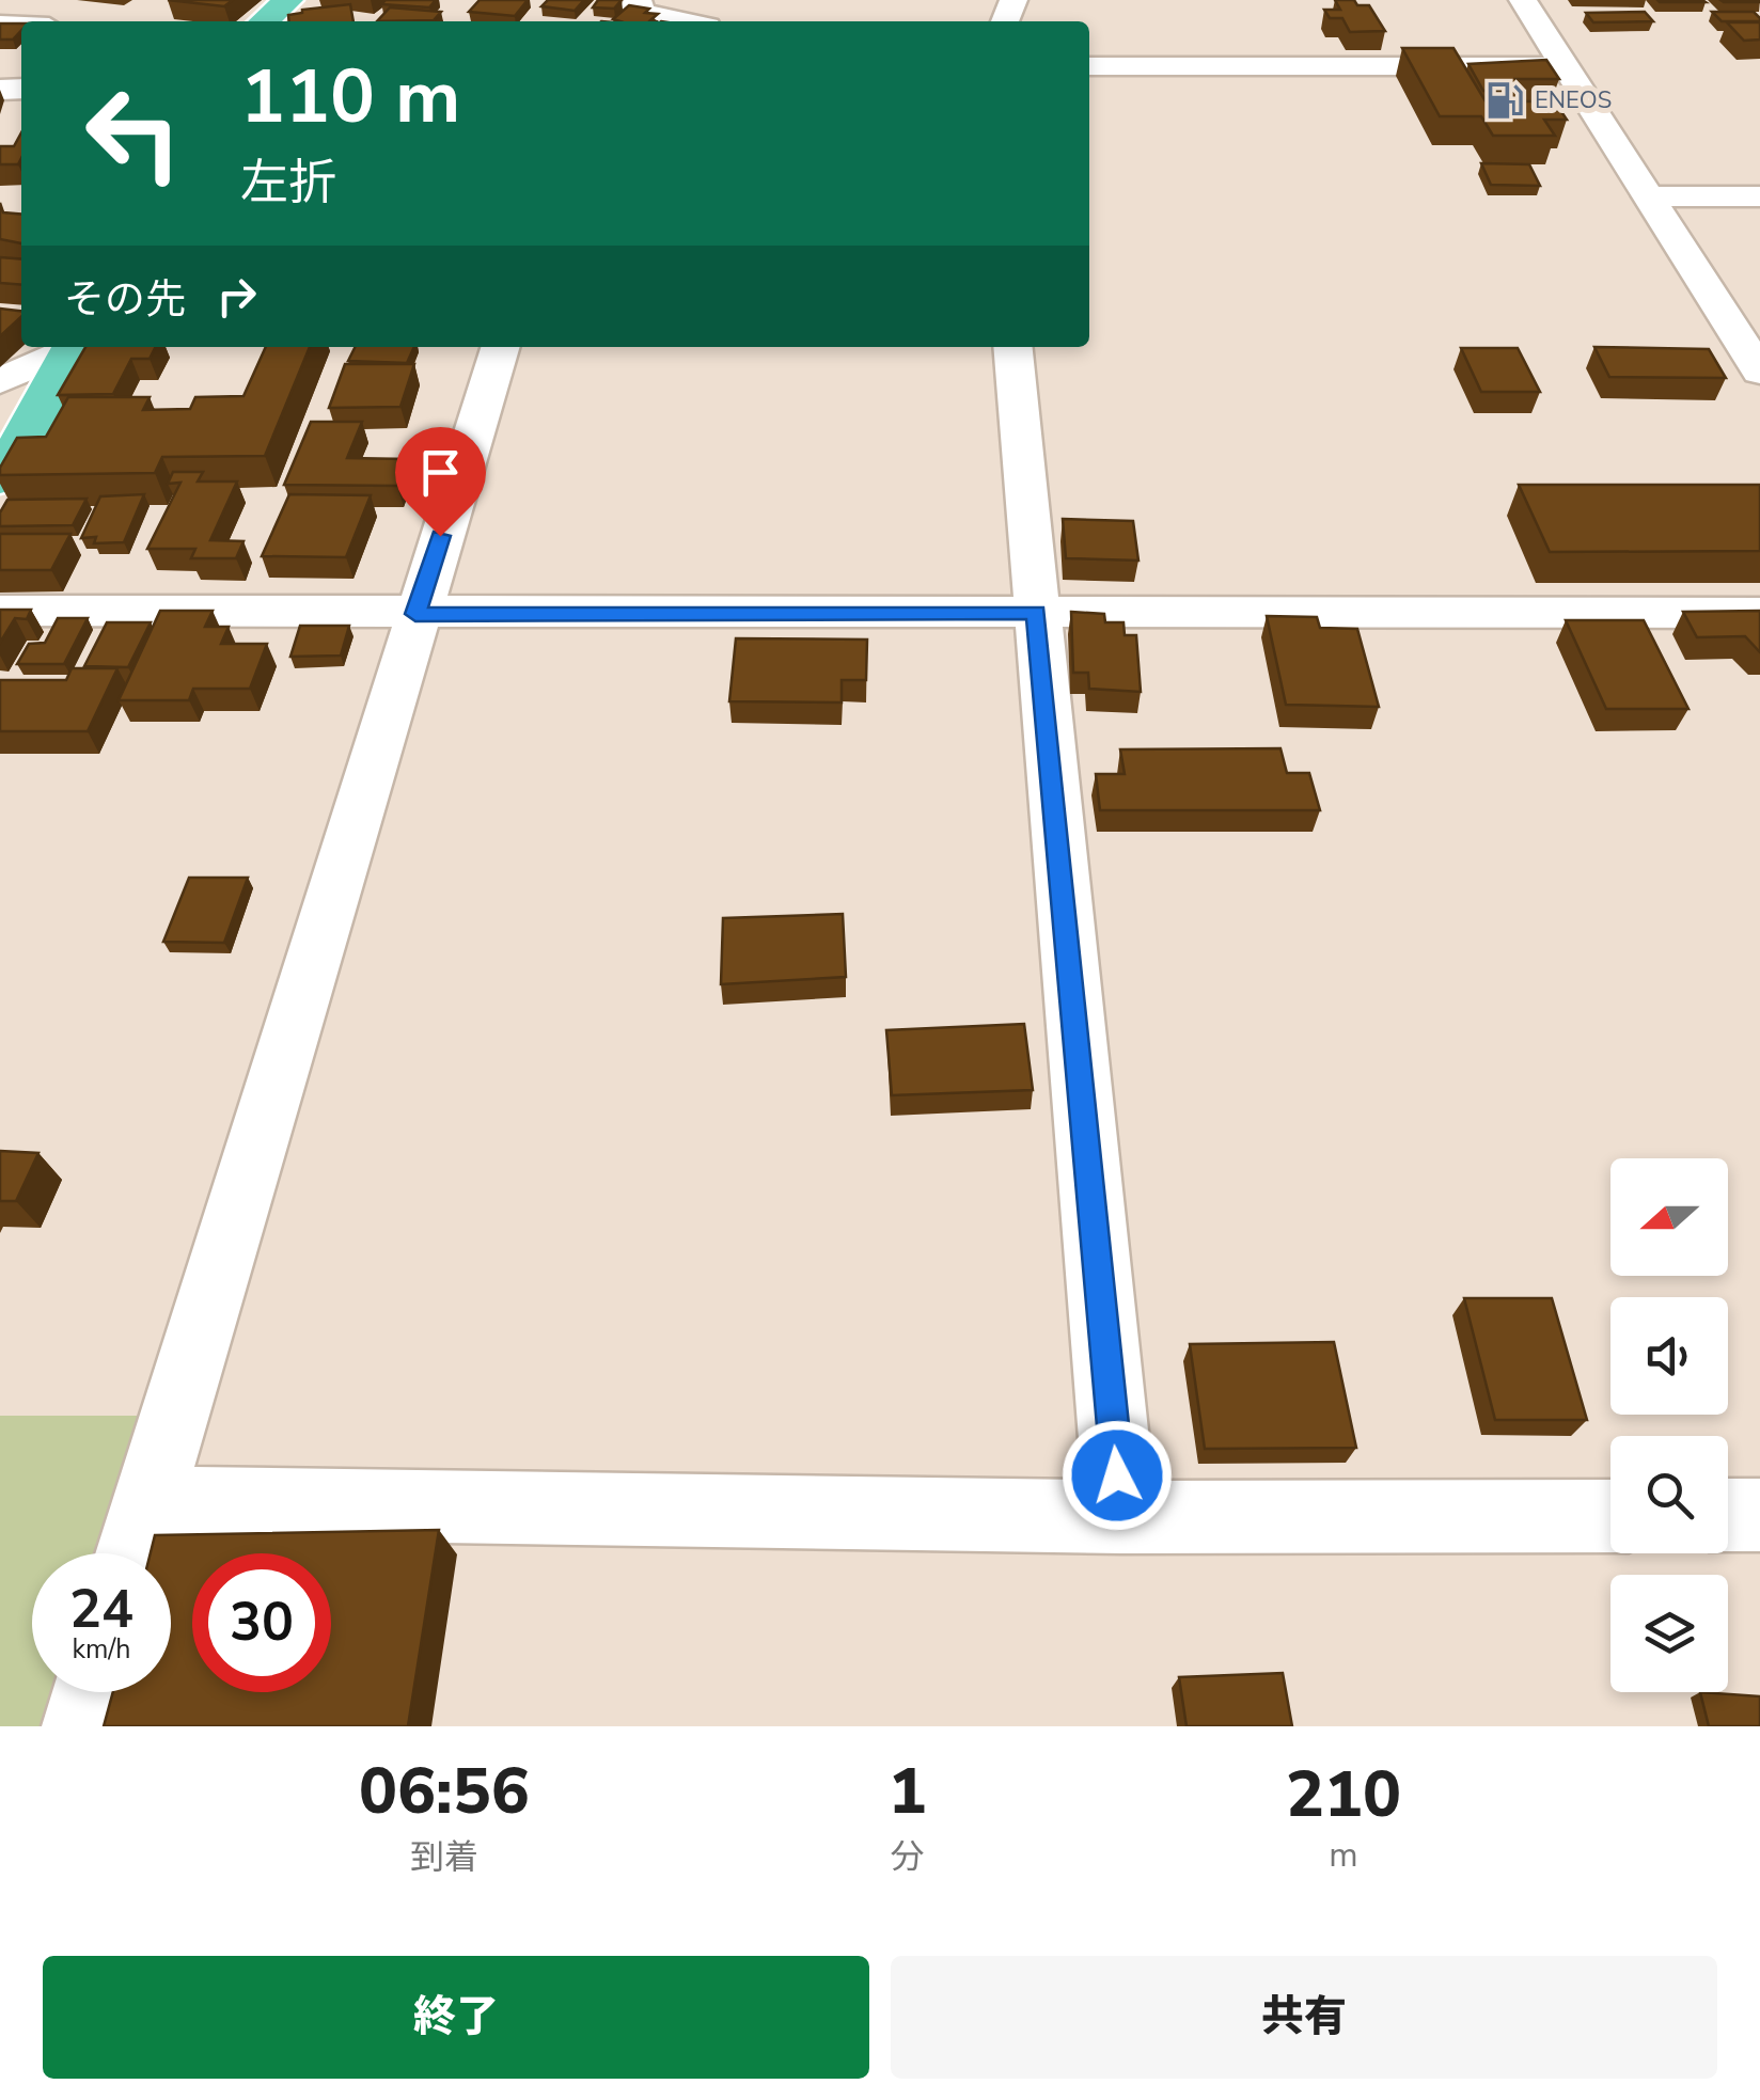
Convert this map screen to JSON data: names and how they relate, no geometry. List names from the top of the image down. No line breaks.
{"places":{"fuel station":["ENEOS"]},"north":"left","page":{"turn":["110 m","左折"],"then":"その先","speed":"24 km/h","limit":"30","eta":["06:56","到着","1","分","210","m"],"buttons":["終了","共有"]}}
